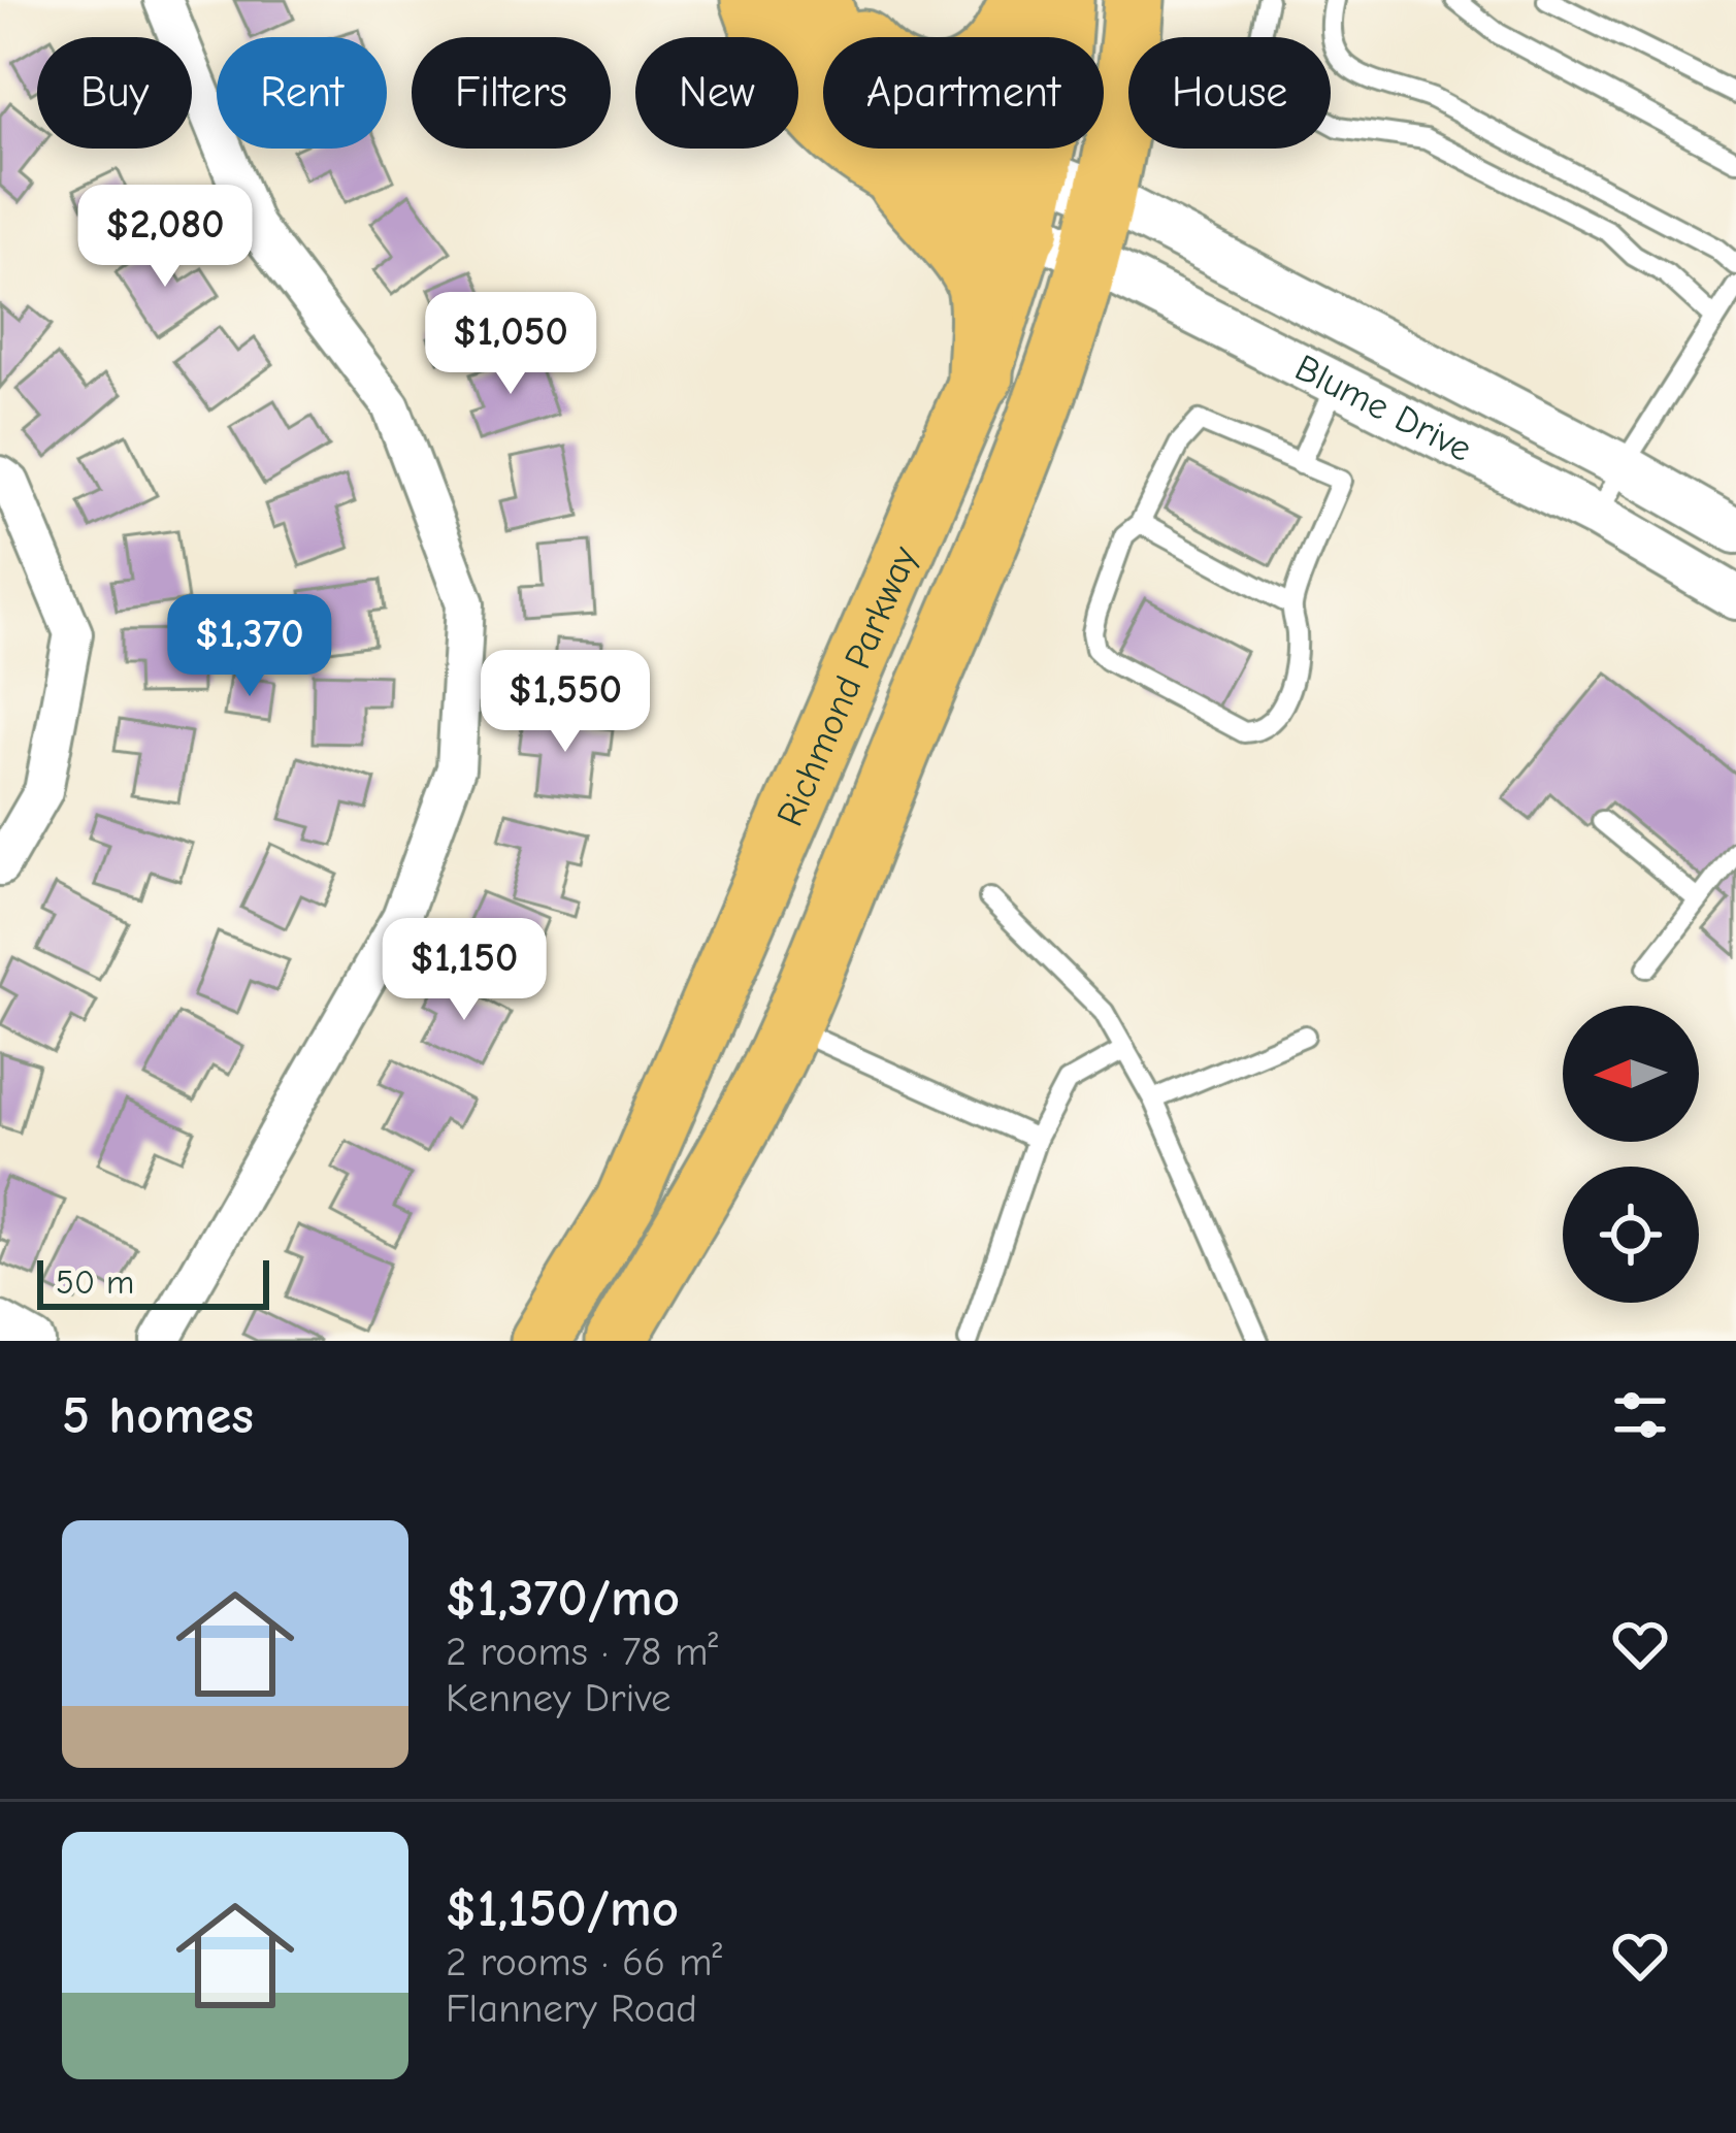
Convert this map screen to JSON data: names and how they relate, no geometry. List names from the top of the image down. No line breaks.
{"streets":{"highway":["Richmond Parkway"],"street":["Blume Drive"]},"crossings":[["Blume Drive","Richmond Parkway"]],"scale_bar":"50 m","north":"left","page":{"chip":["Buy","Rent","Filters","New","Apartment","House"],"price":["$2,080","$1,050","$1,370","$1,550","$1,150"],"scale":"50 m","heading":"5 homes","list":[{"name":"$1,370/mo","note":"2 rooms · 78 m² · Kenney Drive"},{"name":"$1,150/mo","note":"2 rooms · 66 m² · Flannery Road"}]}}
